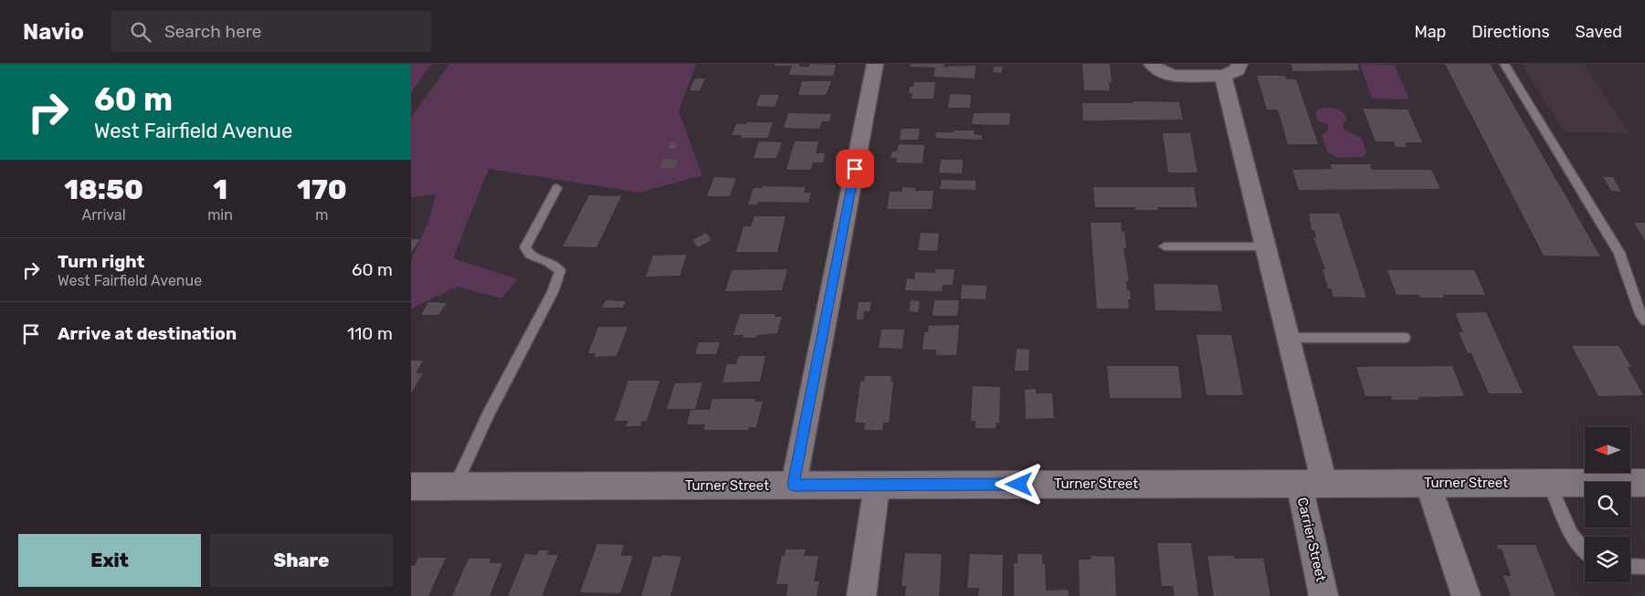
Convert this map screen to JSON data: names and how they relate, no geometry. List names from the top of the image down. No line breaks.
{"streets":{"street":["Turner Street","Carrier Street"]},"crossings":[["Turner Street","Carrier Street"]],"north":"left","page":{"header":"Navio","search":"Search here","nav":["Map","Directions","Saved"],"turn":["60 m","West Fairfield Avenue"],"eta":["18:50","Arrival","1","min","170","m"],"list":[{"name":"Turn right","note":"West Fairfield Avenue","value":"60 m"},{"name":"Arrive at destination","value":"110 m"}],"buttons":["Exit","Share"]}}
